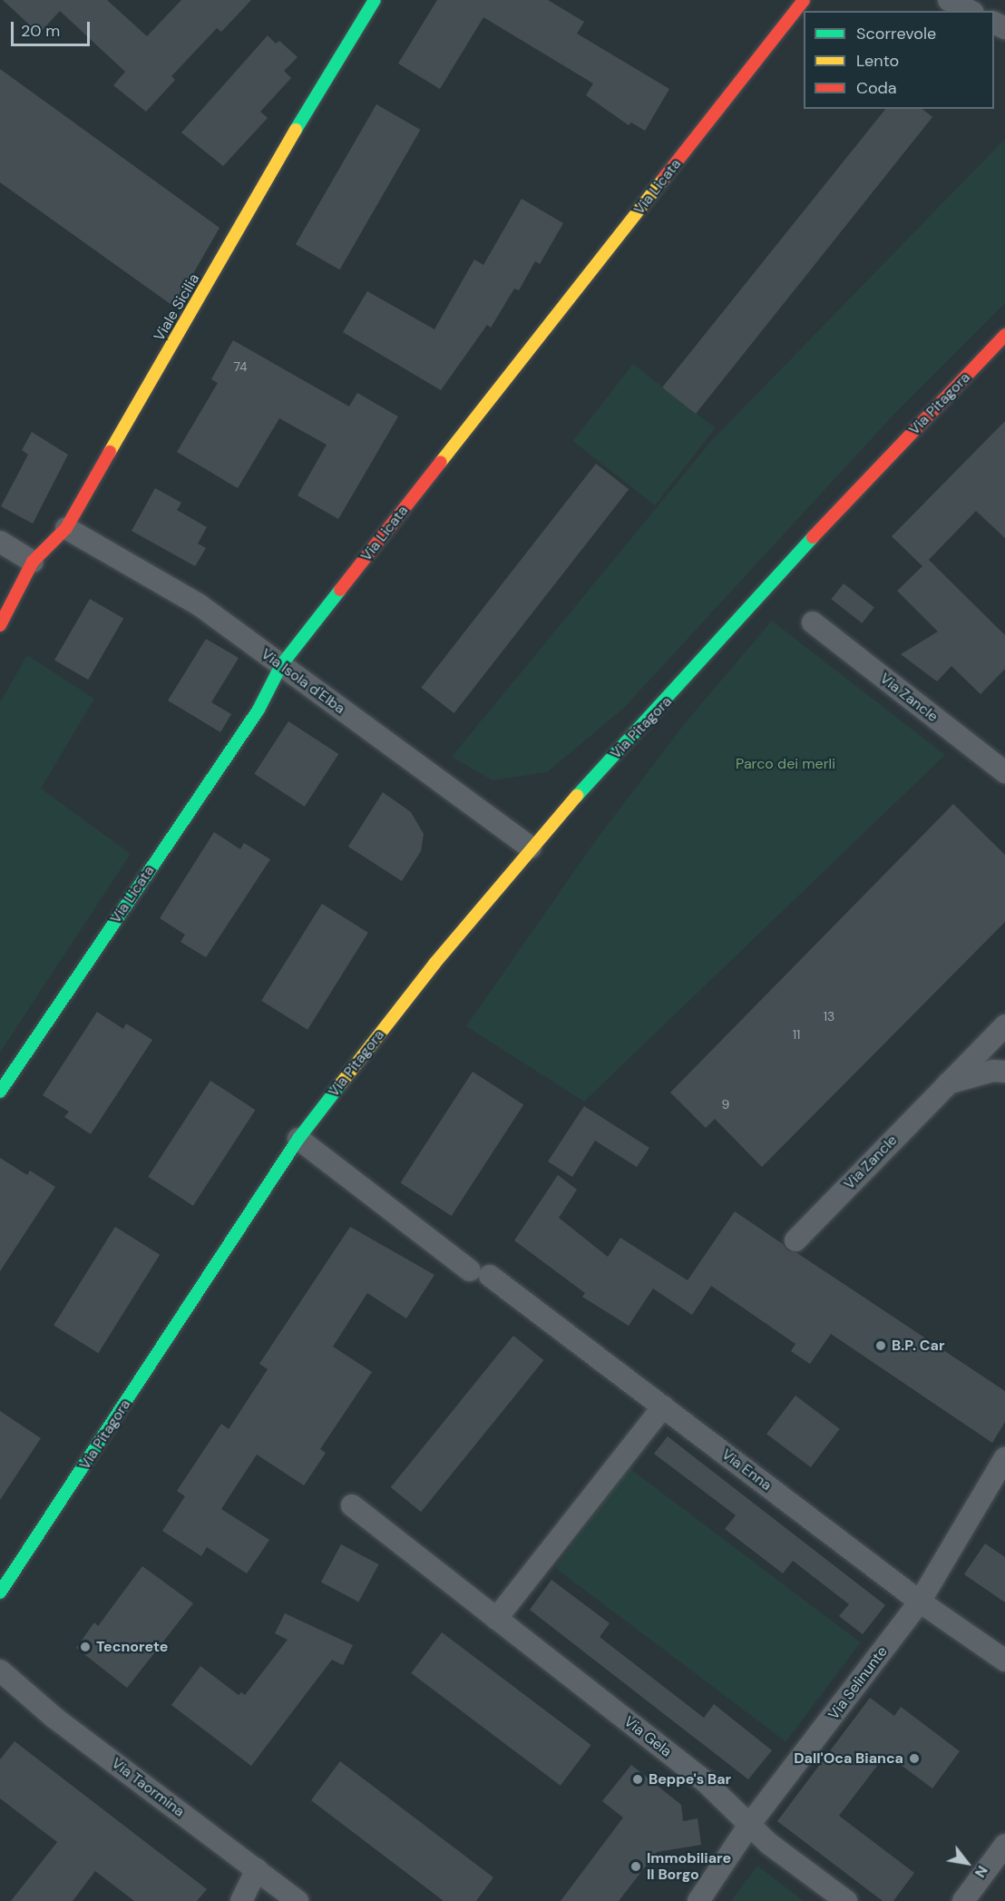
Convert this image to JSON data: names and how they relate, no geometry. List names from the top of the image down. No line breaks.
{"streets":{"street":["Via Licata","Viale Sicilia","Via Pitagora","Via Isola d'Elba","Via Zancle","Via Enna","Via Selinunte","Via Gela","Via Taormina"]},"crossings":[["Via Licata","Via Isola d'Elba"],["Viale Sicilia","Via Isola d'Elba"],["Via Pitagora","Via Isola d'Elba"],["Via Pitagora","Via Enna"],["Via Enna","Via Selinunte"],["Via Selinunte","Via Gela"]],"parks":["Parco dei merli"],"places":["B.P. Car","Tecnorete","Dall'Oca Bianca","Beppe's Bar","Immobiliare Il Borgo"],"house_numbers":["74","13","11","9"],"legend":["Scorrevole","Lento","Coda"],"scale_bar":"20 m","north":"bottom right"}
